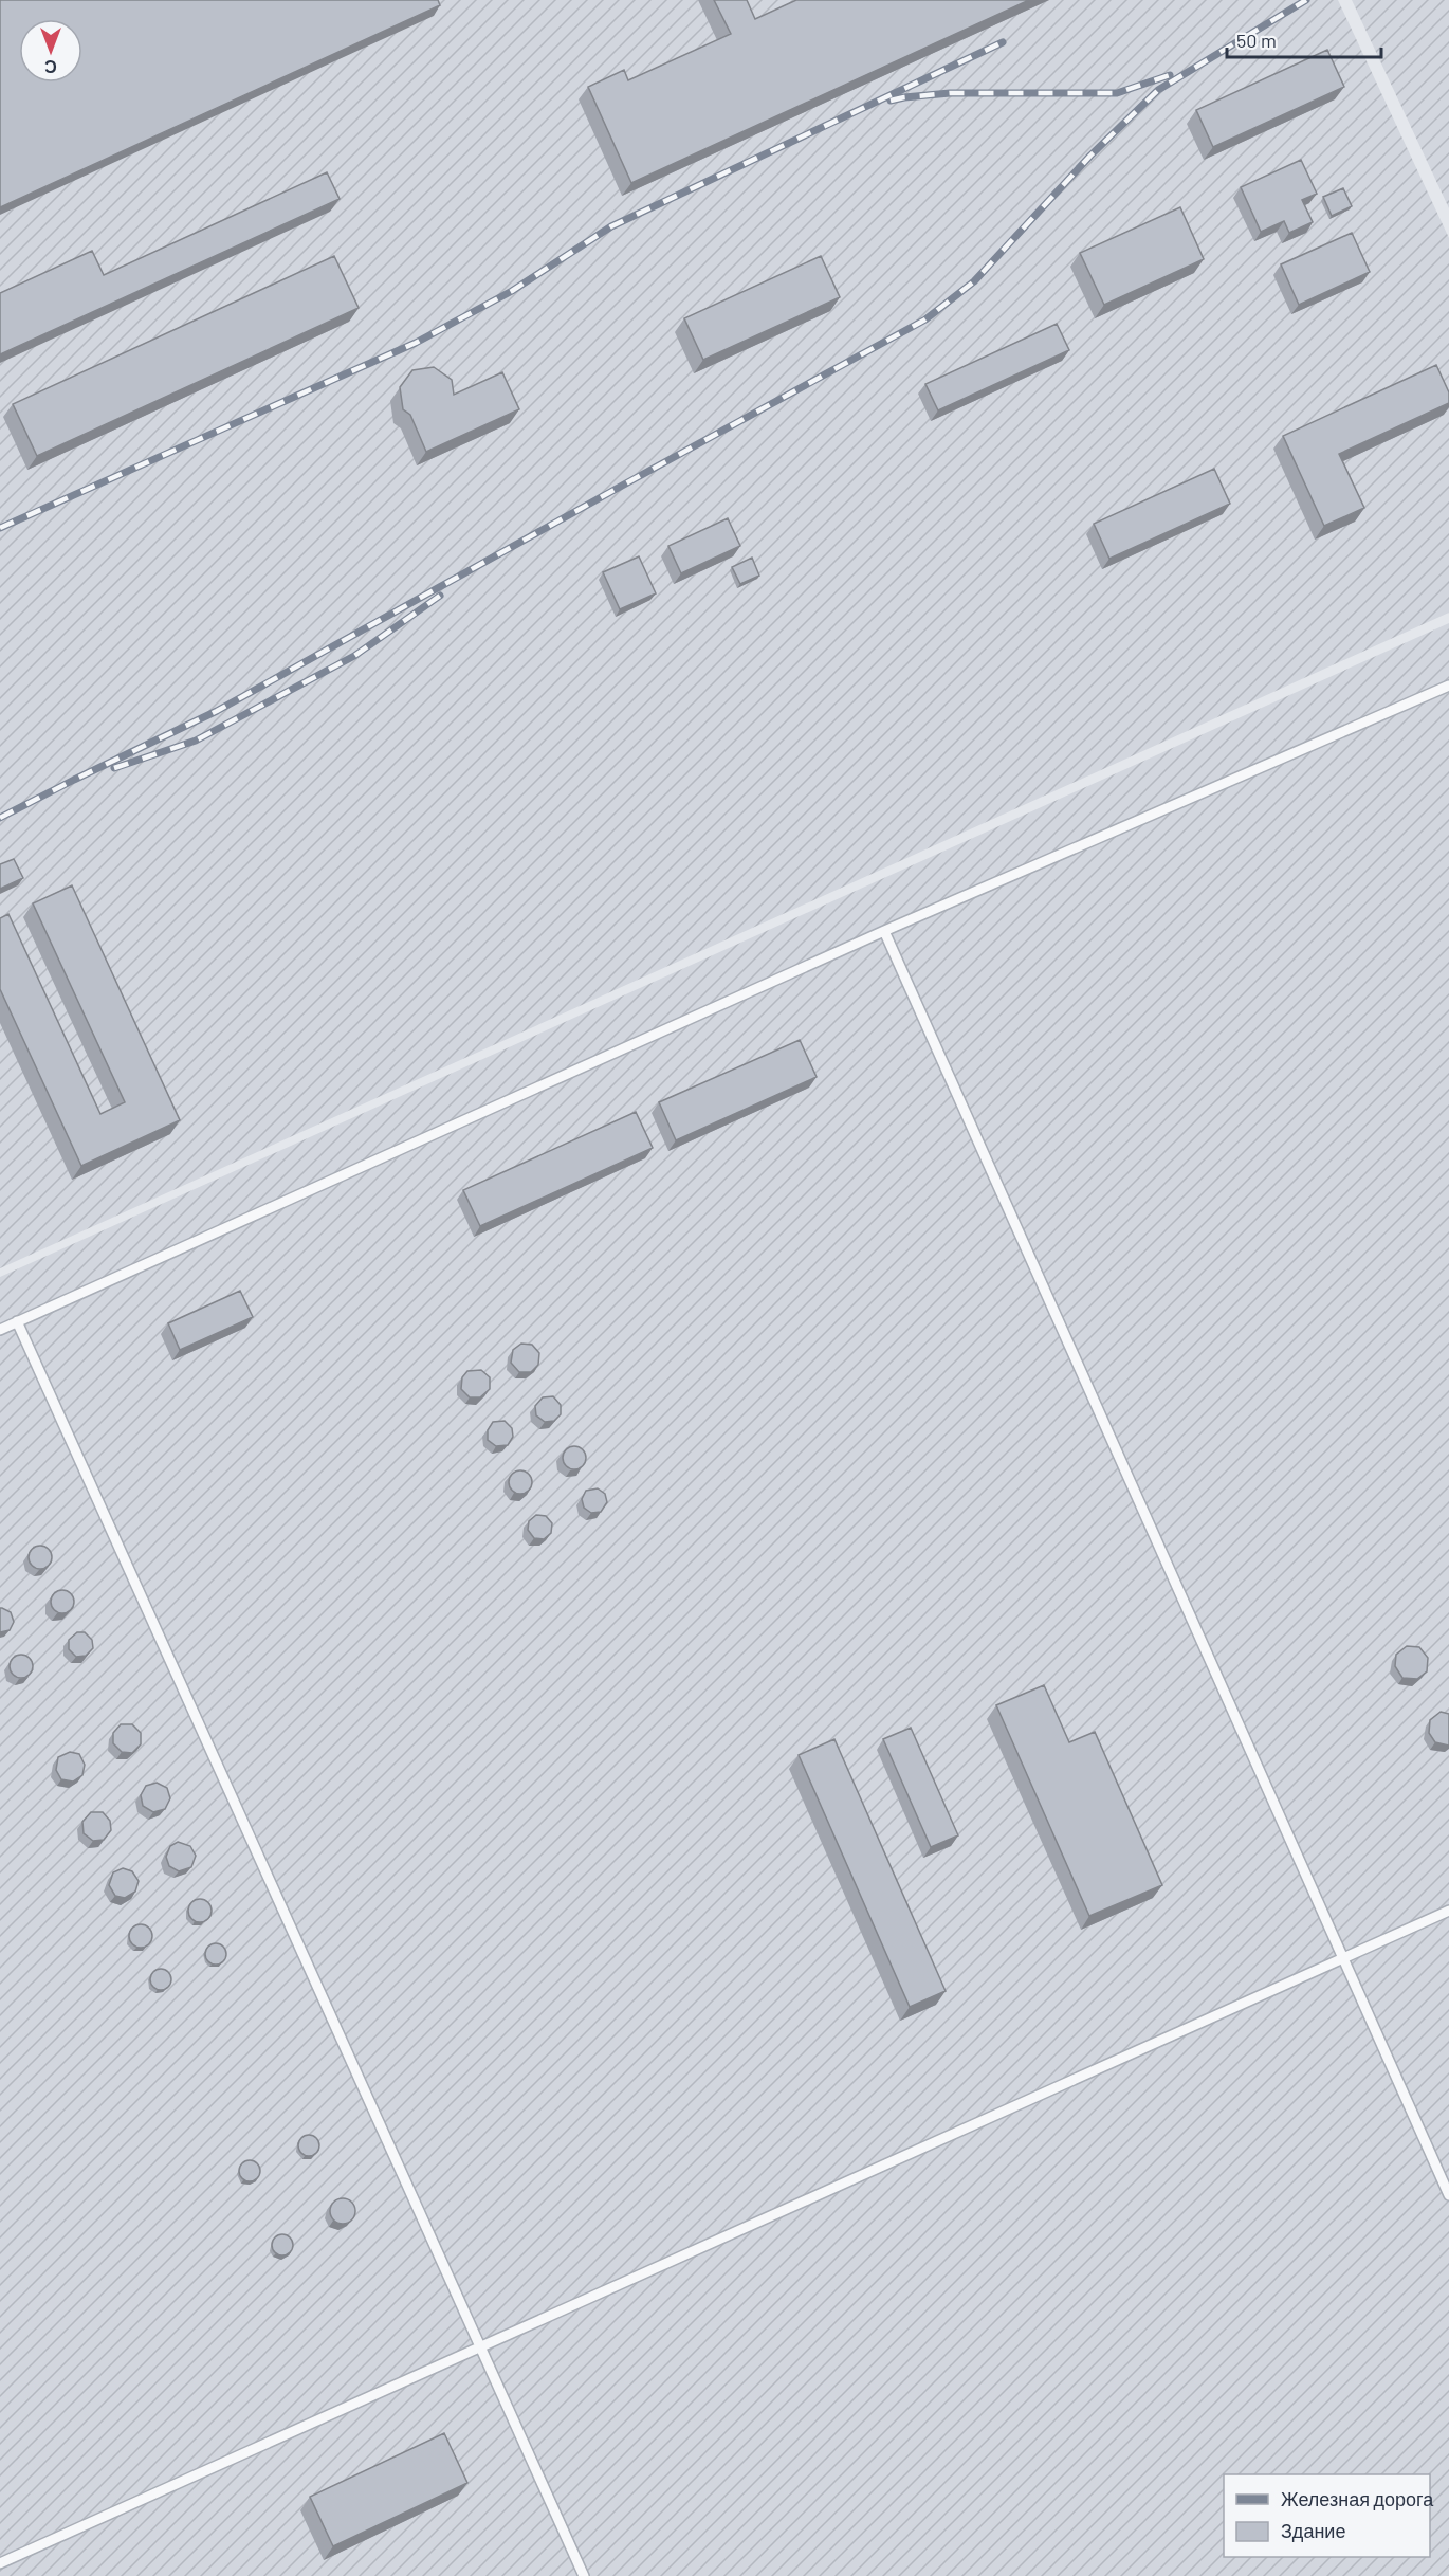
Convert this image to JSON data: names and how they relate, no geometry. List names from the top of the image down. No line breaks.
{"legend":["Железная дорога","Здание"],"scale_bar":"50 m","north":"bottom"}
